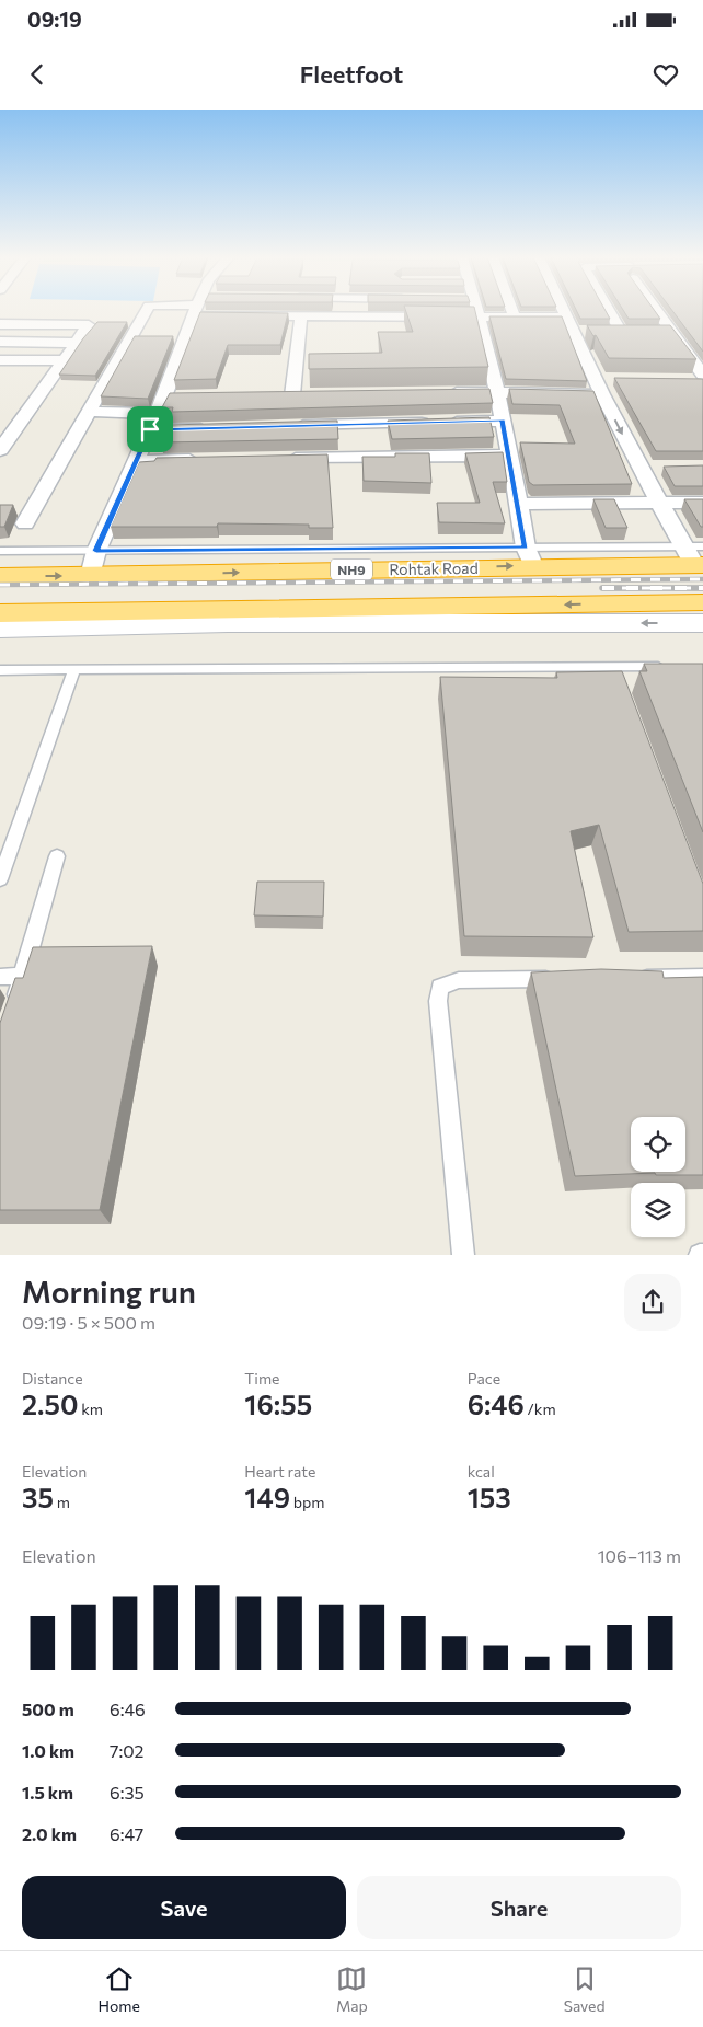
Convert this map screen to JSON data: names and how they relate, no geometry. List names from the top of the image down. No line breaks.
{"streets":{"highway":["Rohtak Road","NH9"]},"page":{"status":"09:19","header":"Fleetfoot","heading":["Morning run","09:19 · 5 × 500 m"],"stats":[["Distance","2.50 km"],["Time","16:55"],["Pace","6:46 /km"],["Elevation","35 m"],["Heart rate","149 bpm"],["kcal","153"]],"chart":["Elevation","106–113 m"],"list":[{"name":"500 m","note":"6:46"},{"name":"1.0 km","note":"7:02"},{"name":"1.5 km","note":"6:35"},{"name":"2.0 km","note":"6:47"}],"buttons":["Save","Share"],"tabs":["Home","Map","Saved"]}}
